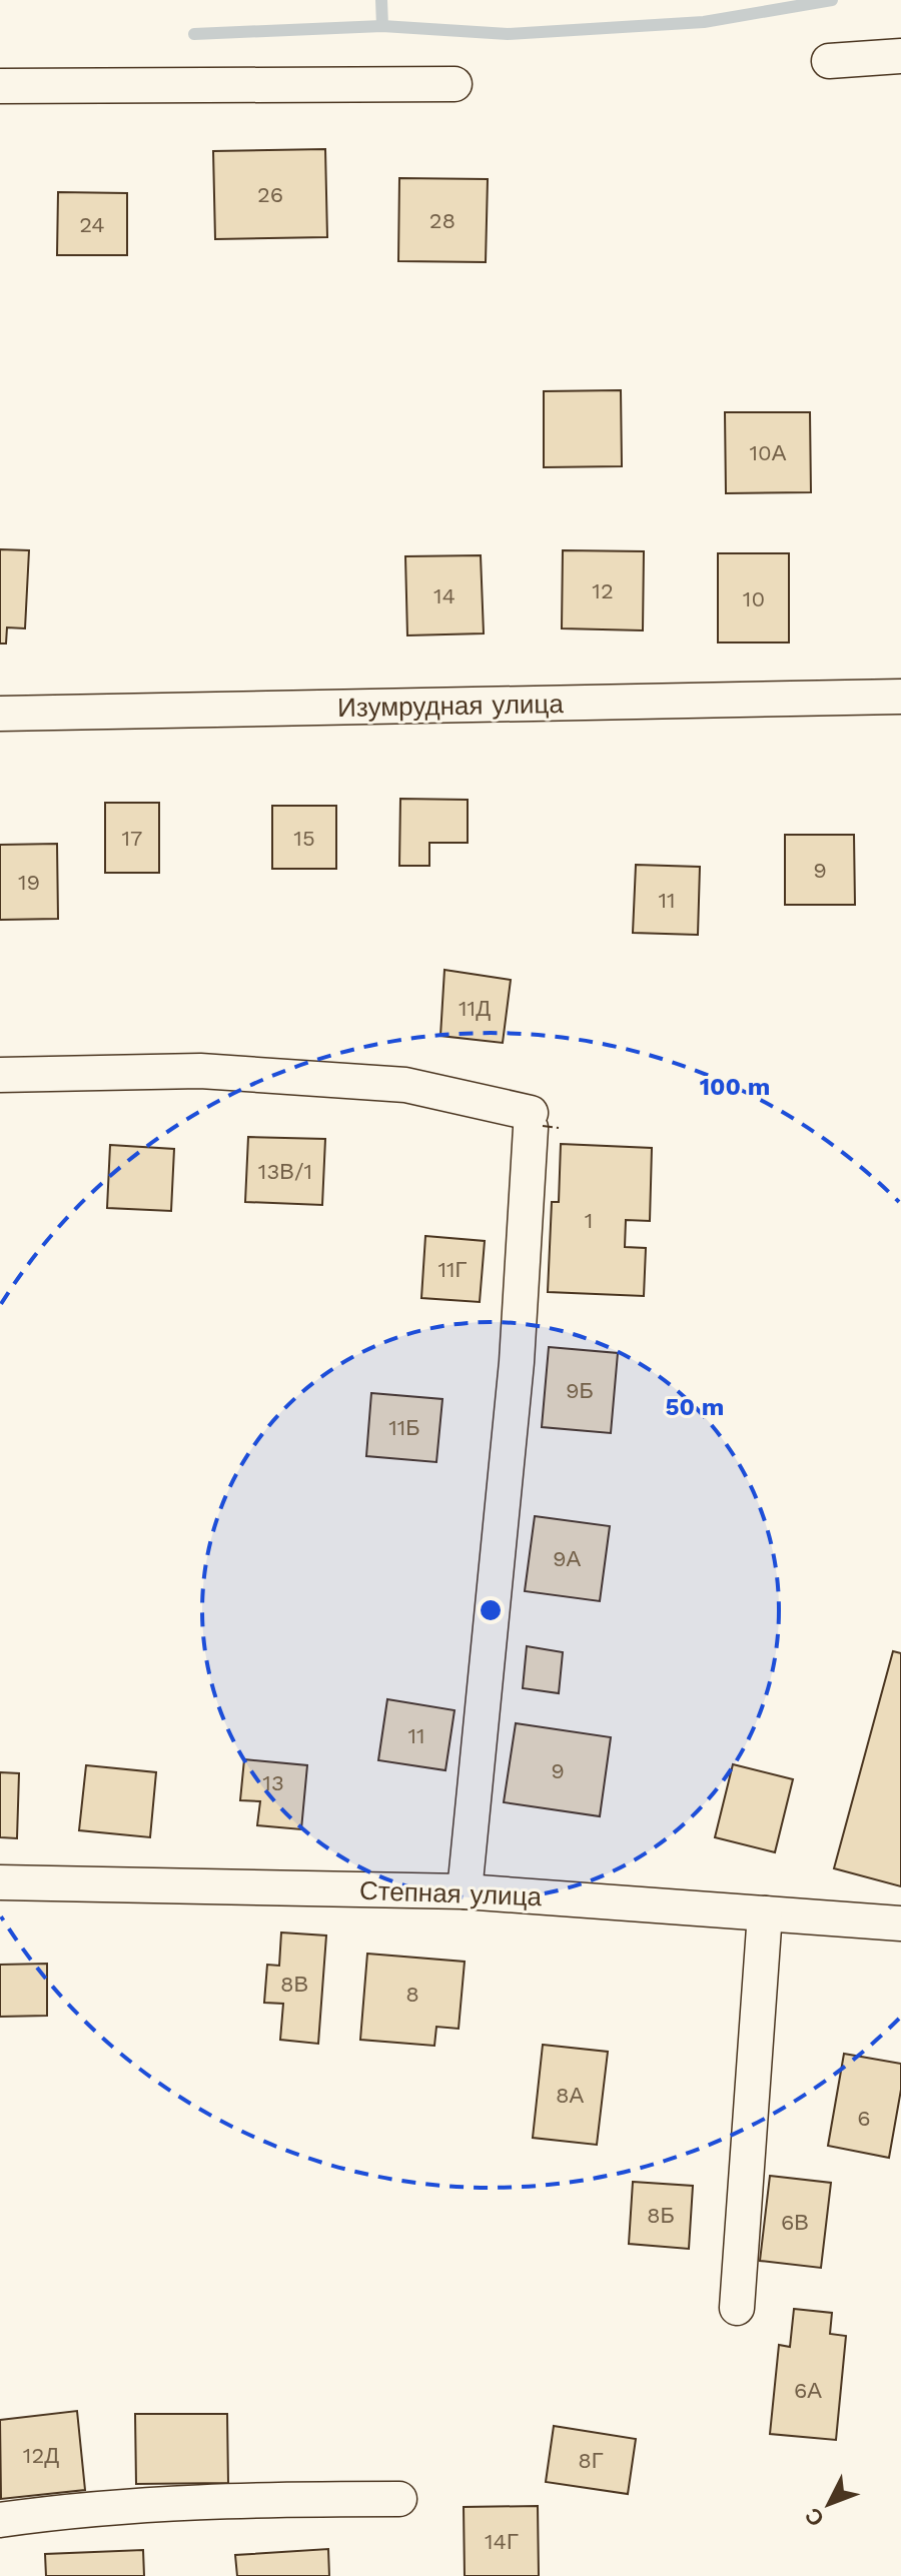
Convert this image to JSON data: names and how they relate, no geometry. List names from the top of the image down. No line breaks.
{"streets":{"street":["Изумрудная улица","Степная улица"]},"house_numbers":["26","28","24","10А","12","14","10","17","15","9","19","11","11Д","13В/1","1","11Г","9Б","11Б","9А","11","9","13","8В","8","8А","6","8Б","6В","6А","12Д","8Г","14Г"],"north":"bottom left","rings":["100 m","50 m"]}
